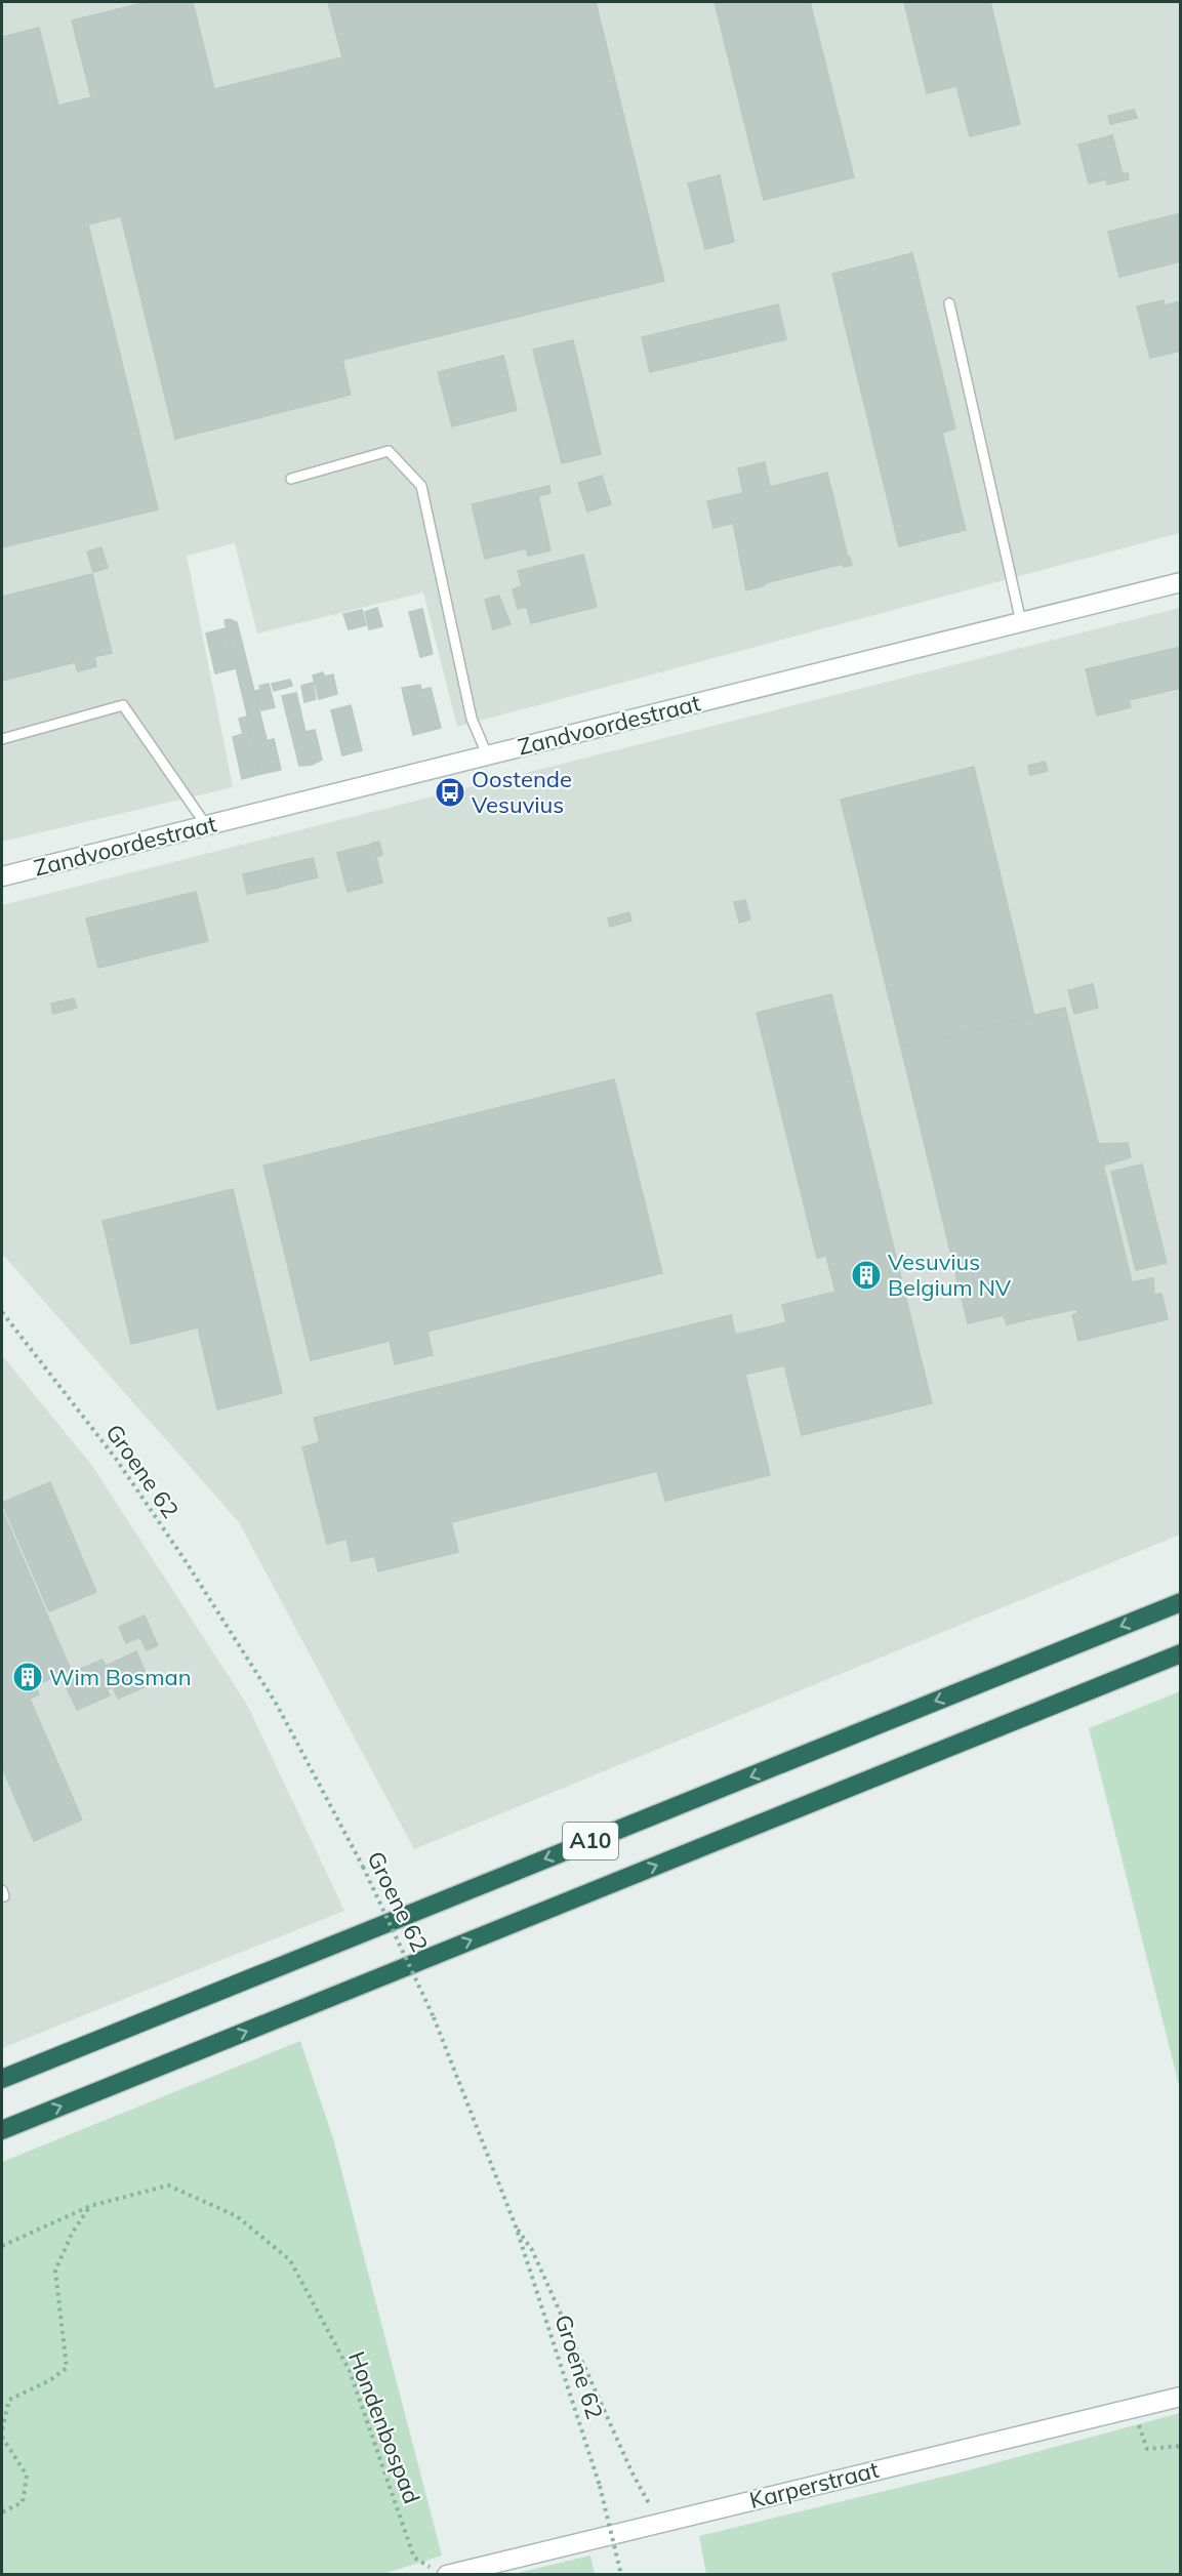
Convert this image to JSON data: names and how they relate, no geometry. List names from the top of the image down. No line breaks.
{"streets":{"highway":["A10"],"main road":["Zandvoordestraat","Karperstraat"],"path":["Groene 62","Hondenbospad"]},"crossings":[["Hondenbospad","Karperstraat"]],"places":{"bus stop":["Oostende Vesuvius"],"building":["Vesuvius Belgium NV","Wim Bosman"]}}
